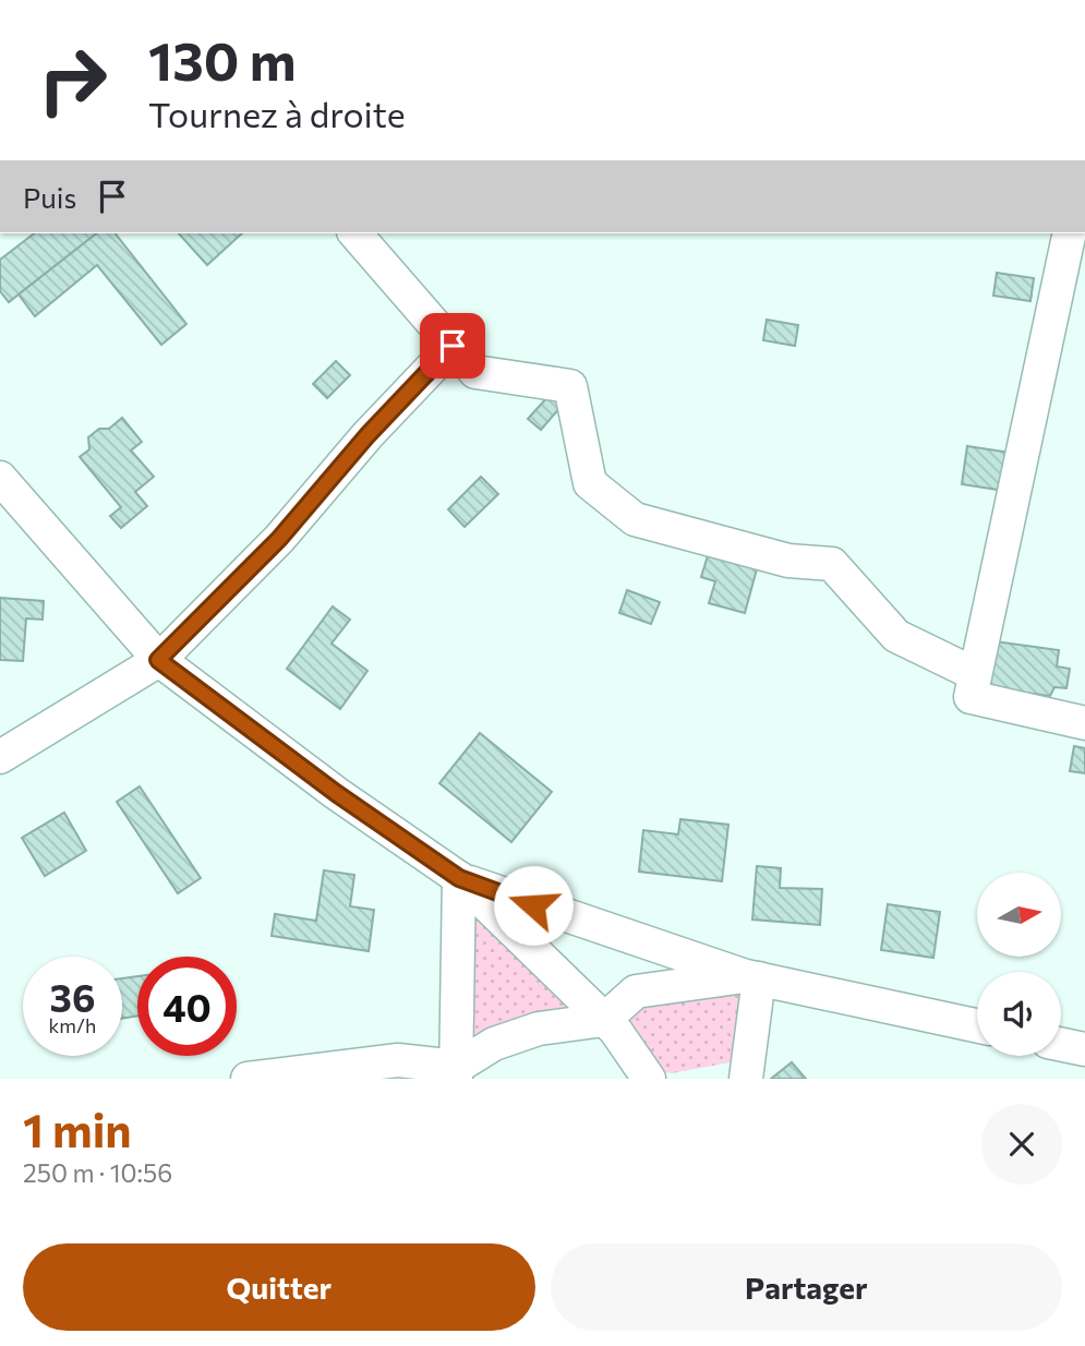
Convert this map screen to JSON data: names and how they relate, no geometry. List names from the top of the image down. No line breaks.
{"north":"right","page":{"turn":["130 m","Tournez à droite"],"then":"Puis","speed":"36 km/h","limit":"40","heading":["1 min","250 m · 10:56"],"buttons":["Quitter","Partager"]}}
